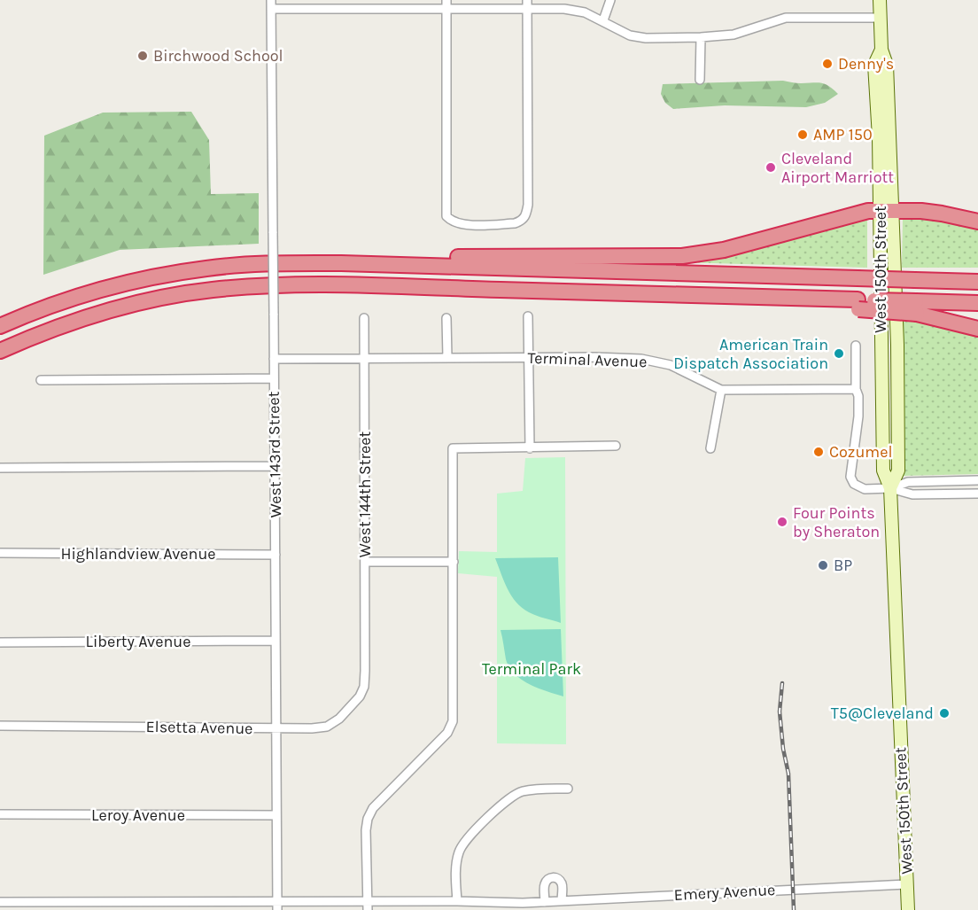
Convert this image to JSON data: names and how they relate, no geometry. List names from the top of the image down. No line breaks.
{"streets":{"main road":["West 150th Street"],"street":["Terminal Avenue","West 143rd Street","West 144th Street","Highlandview Avenue","Liberty Avenue","Elsetta Avenue","Leroy Avenue","Emery Avenue"]},"crossings":[["West 150th Street","Terminal Avenue"],["West 150th Street","Emery Avenue"],["Terminal Avenue","West 143rd Street"],["Terminal Avenue","West 144th Street"],["West 143rd Street","Highlandview Avenue"],["West 143rd Street","Liberty Avenue"],["West 143rd Street","Elsetta Avenue"],["West 143rd Street","Leroy Avenue"],["West 143rd Street","Emery Avenue"],["West 144th Street","Elsetta Avenue"]],"parks":["Terminal Park"],"places":["Birchwood School","Denny's","AMP 150","Cleveland Airport Marriott","American Train Dispatch Association","Cozumel","Four Points by Sheraton","BP","T5@Cleveland"]}
